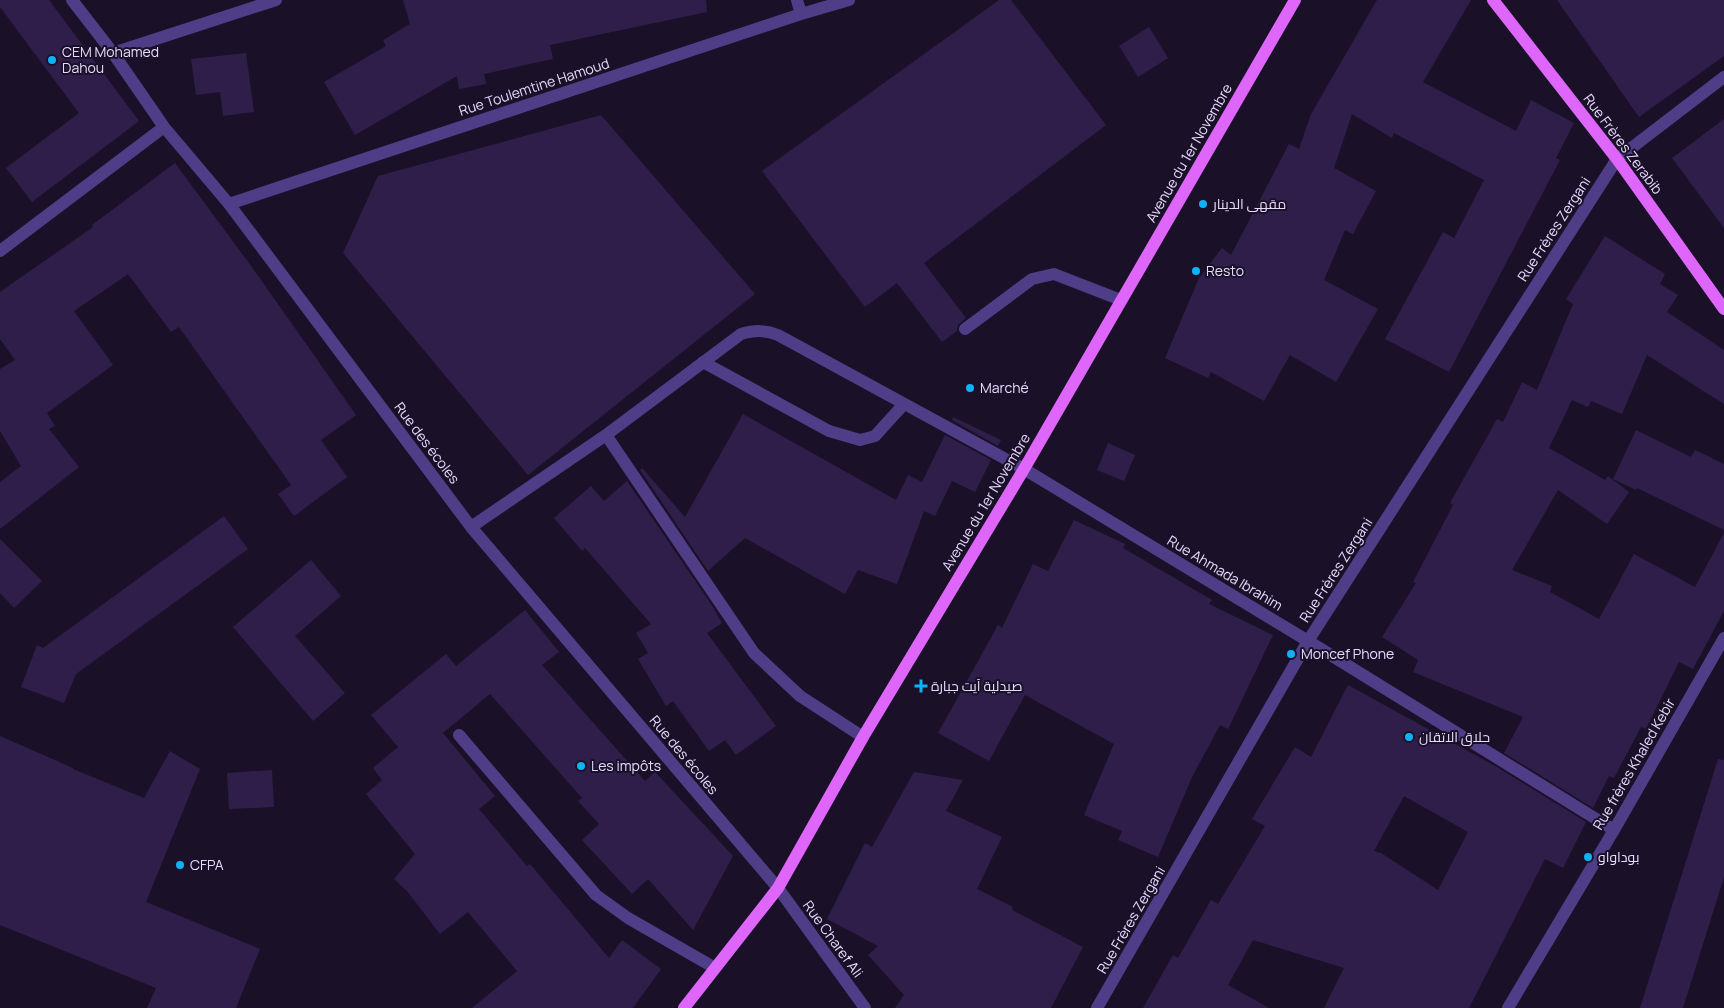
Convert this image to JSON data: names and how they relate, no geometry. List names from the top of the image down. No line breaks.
{"streets":{"main road":["Rue Frères Zerabib","Avenue du 1er Novembre"],"street":["Rue Toulemtine Hamoud","Rue Frères Zergani","Rue des écoles","Rue Ahmada Ibrahim","Rue frères Khaled Kebir","Rue Charef Ali"]},"crossings":[["Rue Toulemtine Hamoud","Rue des écoles"],["Rue Frères Zerabib","Rue Frères Zergani"],["Avenue du 1er Novembre","Rue des écoles"],["Avenue du 1er Novembre","Rue Ahmada Ibrahim"],["Avenue du 1er Novembre","Rue Charef Ali"],["Rue Frères Zergani","Rue Ahmada Ibrahim"],["Rue des écoles","Rue Ahmada Ibrahim"],["Rue des écoles","Rue Charef Ali"],["Rue Ahmada Ibrahim","Rue frères Khaled Kebir"]],"places":{"other":["CEM Mohamed Dahou","مقهى الدينار","Resto","Marché","Moncef Phone","حلاق الاتقان","Les impôts","بوداواو","CFPA"],"health":["صيدلية آيت جبارة"]}}
